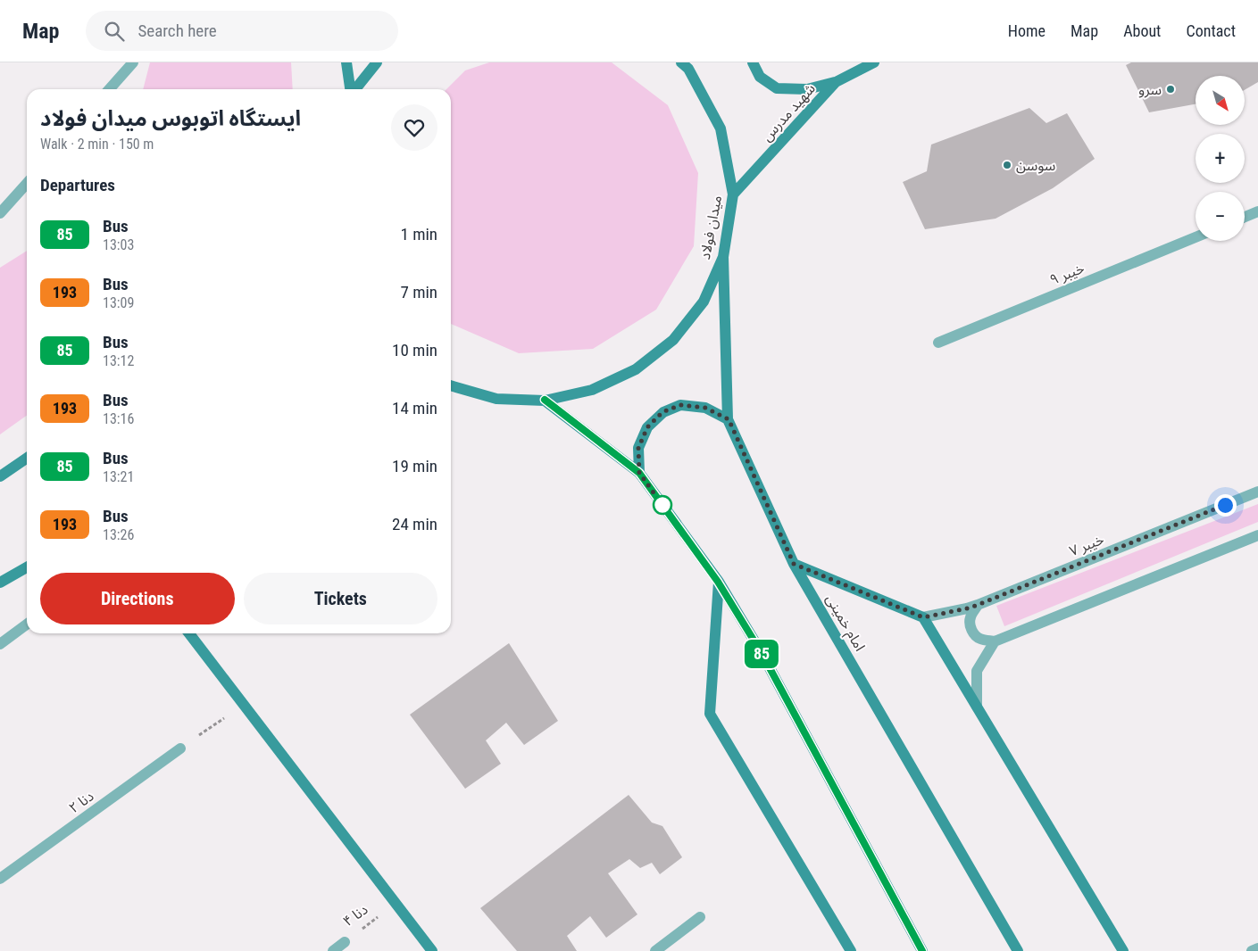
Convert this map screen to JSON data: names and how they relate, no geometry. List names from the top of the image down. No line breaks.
{"streets":{"main road":["شهید مدرس","میدان فولاد","امام خمینی"],"street":["خیبر ۹","خیبر ۷","دنا ۲","دنا ۴"]},"crossings":[["شهید مدرس","میدان فولاد"],["میدان فولاد","امام خمینی"]],"places":["سرو","سوسن"],"lines":["bus line 85"],"north":"bottom right","page":{"header":"Map","search":"Search here","nav":["Home","Map","About","Contact"],"on_map":"85","map_buttons":["+","−"],"heading":[["ایستگاه اتوبوس میدان فولاد","Walk · 2 min · 150 m"],"Departures"],"list":[{"mark":"85","name":"Bus","note":"13:03","value":"1 min"},{"mark":"193","name":"Bus","note":"13:09","value":"7 min"},{"mark":"85","name":"Bus","note":"13:12","value":"10 min"},{"mark":"193","name":"Bus","note":"13:16","value":"14 min"},{"mark":"85","name":"Bus","note":"13:21","value":"19 min"},{"mark":"193","name":"Bus","note":"13:26","value":"24 min"}],"buttons":["Directions","Tickets"]}}
